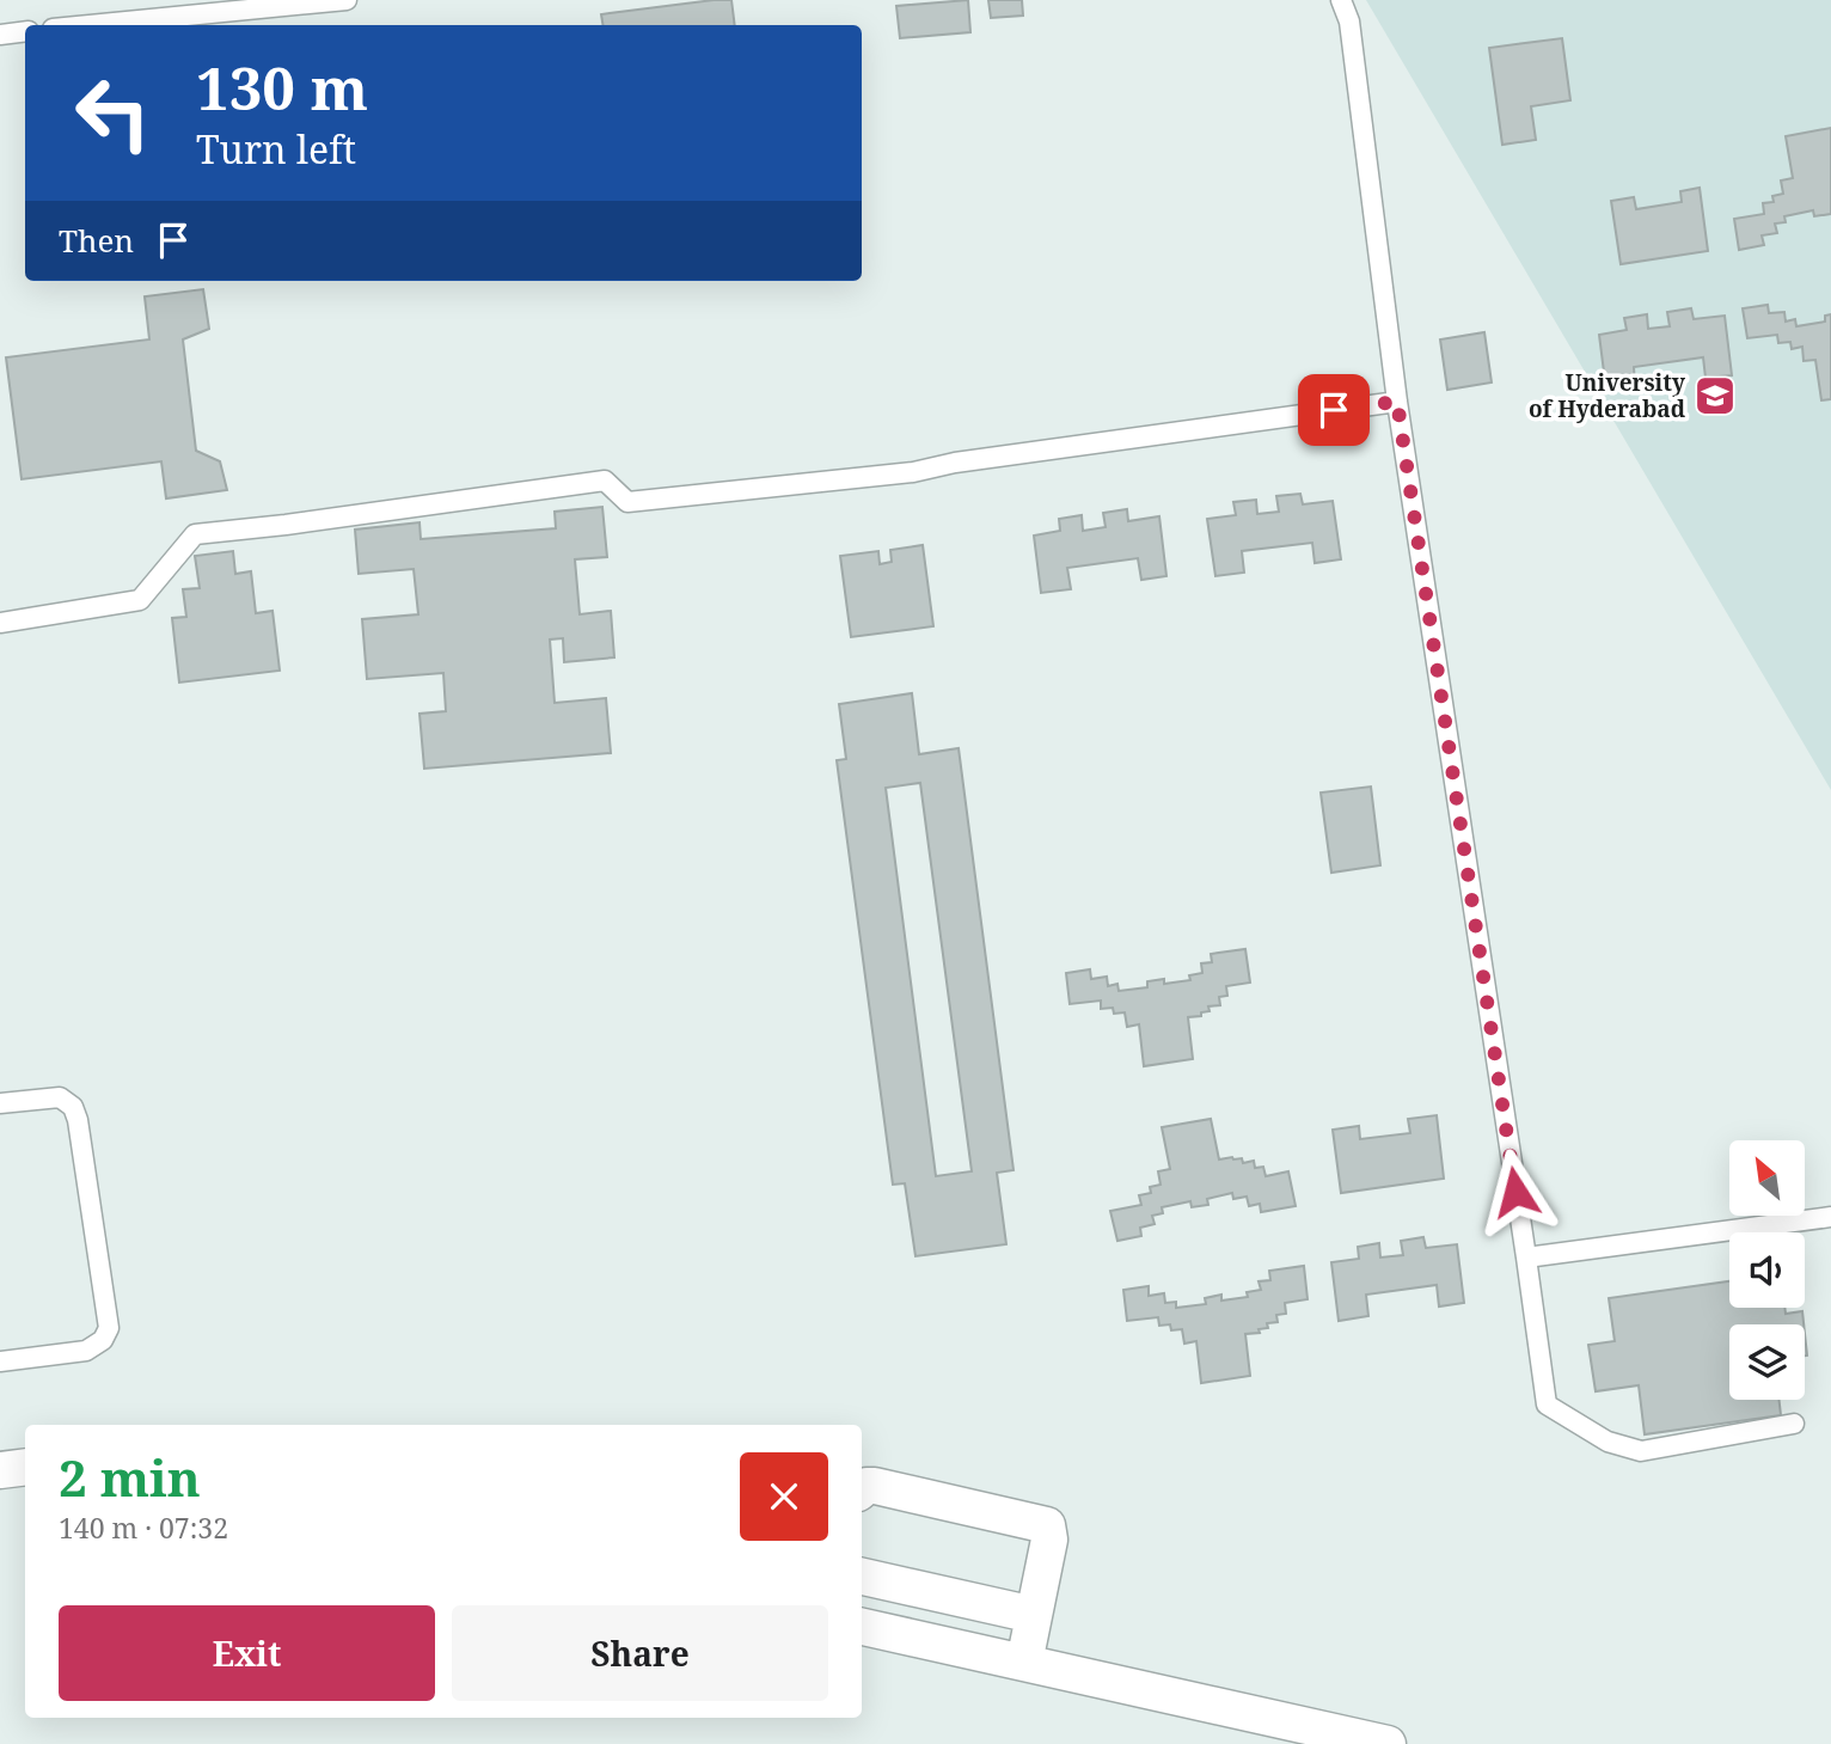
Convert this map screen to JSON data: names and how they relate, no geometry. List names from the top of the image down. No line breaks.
{"places":{"school or university":["University of Hyderabad"]},"north":"top left","page":{"turn":["130 m","Turn left"],"then":"Then","heading":["2 min","140 m · 07:32"],"buttons":["Exit","Share"]}}
